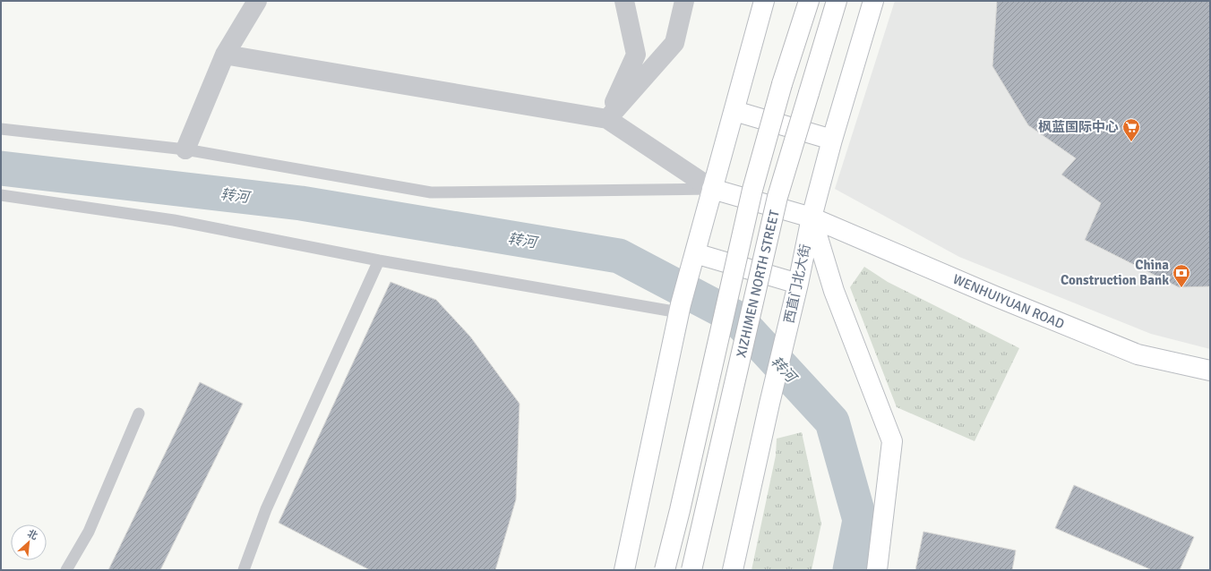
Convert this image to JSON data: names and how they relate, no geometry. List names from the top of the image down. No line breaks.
{"streets":{"main road":["XIZHIMEN NORTH STREET","西直门北大街","WENHUIYUAN ROAD"]},"crossings":[["西直门北大街","WENHUIYUAN ROAD"]],"water":["转河"],"places":{"supermarket":["枫蓝国际中心"],"bank":["China Construction Bank"]},"north":"top right"}
